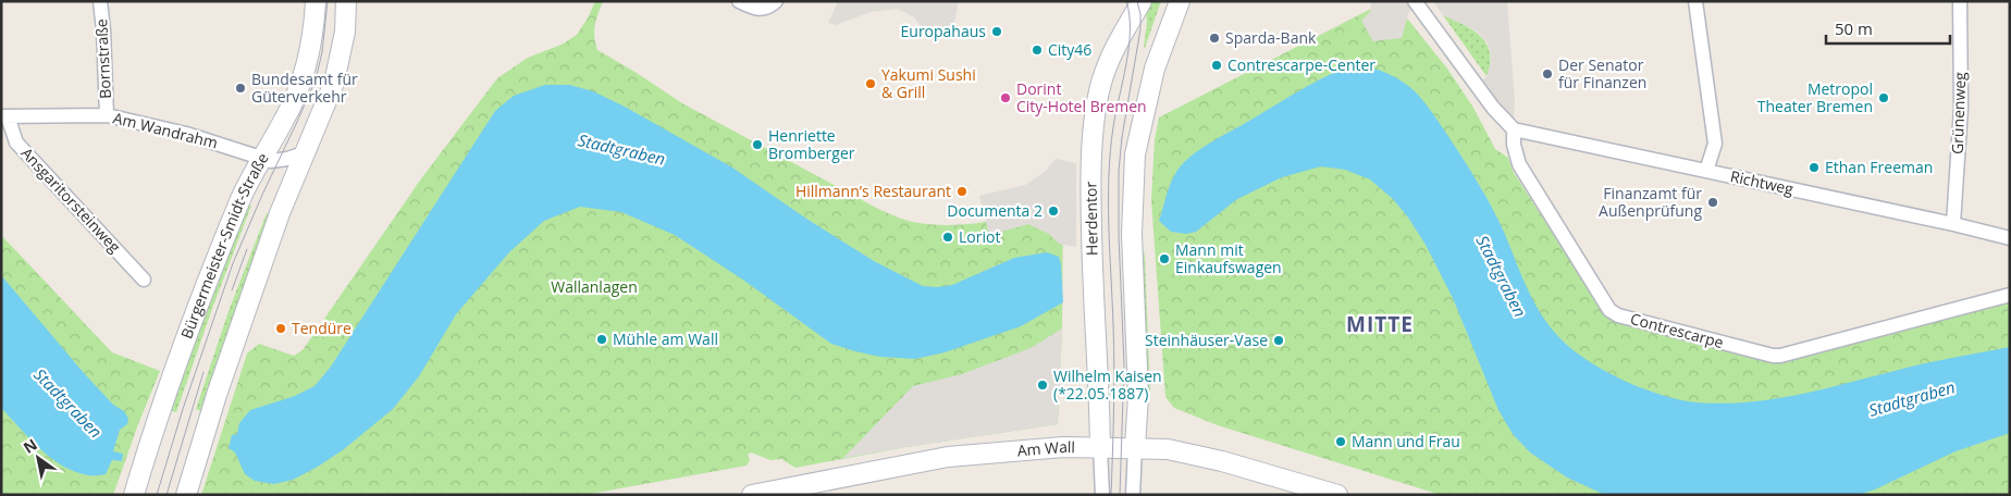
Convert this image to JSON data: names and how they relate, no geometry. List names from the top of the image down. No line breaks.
{"streets":{"main road":["Herdentor","Bürgermeister-Smidt-Straße","Am Wall"],"street":["Bornstraße","Grünenweg","Am Wandrahm","Richtweg","Ansgaritorsteinweg","Contrescarpe"]},"crossings":[["Bornstraße","Am Wandrahm"],["Grünenweg","Richtweg"],["Am Wandrahm","Ansgaritorsteinweg"],["Am Wandrahm","Bürgermeister-Smidt-Straße"],["Richtweg","Contrescarpe"],["Herdentor","Am Wall"]],"districts":["MITTE"],"water":["Stadtgraben"],"parks":["Wallanlagen"],"places":["Europahaus","Sparda-Bank","City46","Contrescarpe-Center","Der Senator für Finanzen","Yakumi Sushi & Grill","Bundesamt für Güterverkehr","Dorint City-Hotel Bremen","Metropol Theater Bremen","Henriette Bromberger","Ethan Freeman","Hillmann’s Restaurant","Finanzamt für Außenprüfung","Documenta 2","Loriot","Mann mit Einkaufswagen","Tendüre","Mühle am Wall","Steinhäuser-Vase","Wilhelm Kaisen (*22.05.1887)","Mann und Frau"],"scale_bar":"50 m","north":"top left"}
